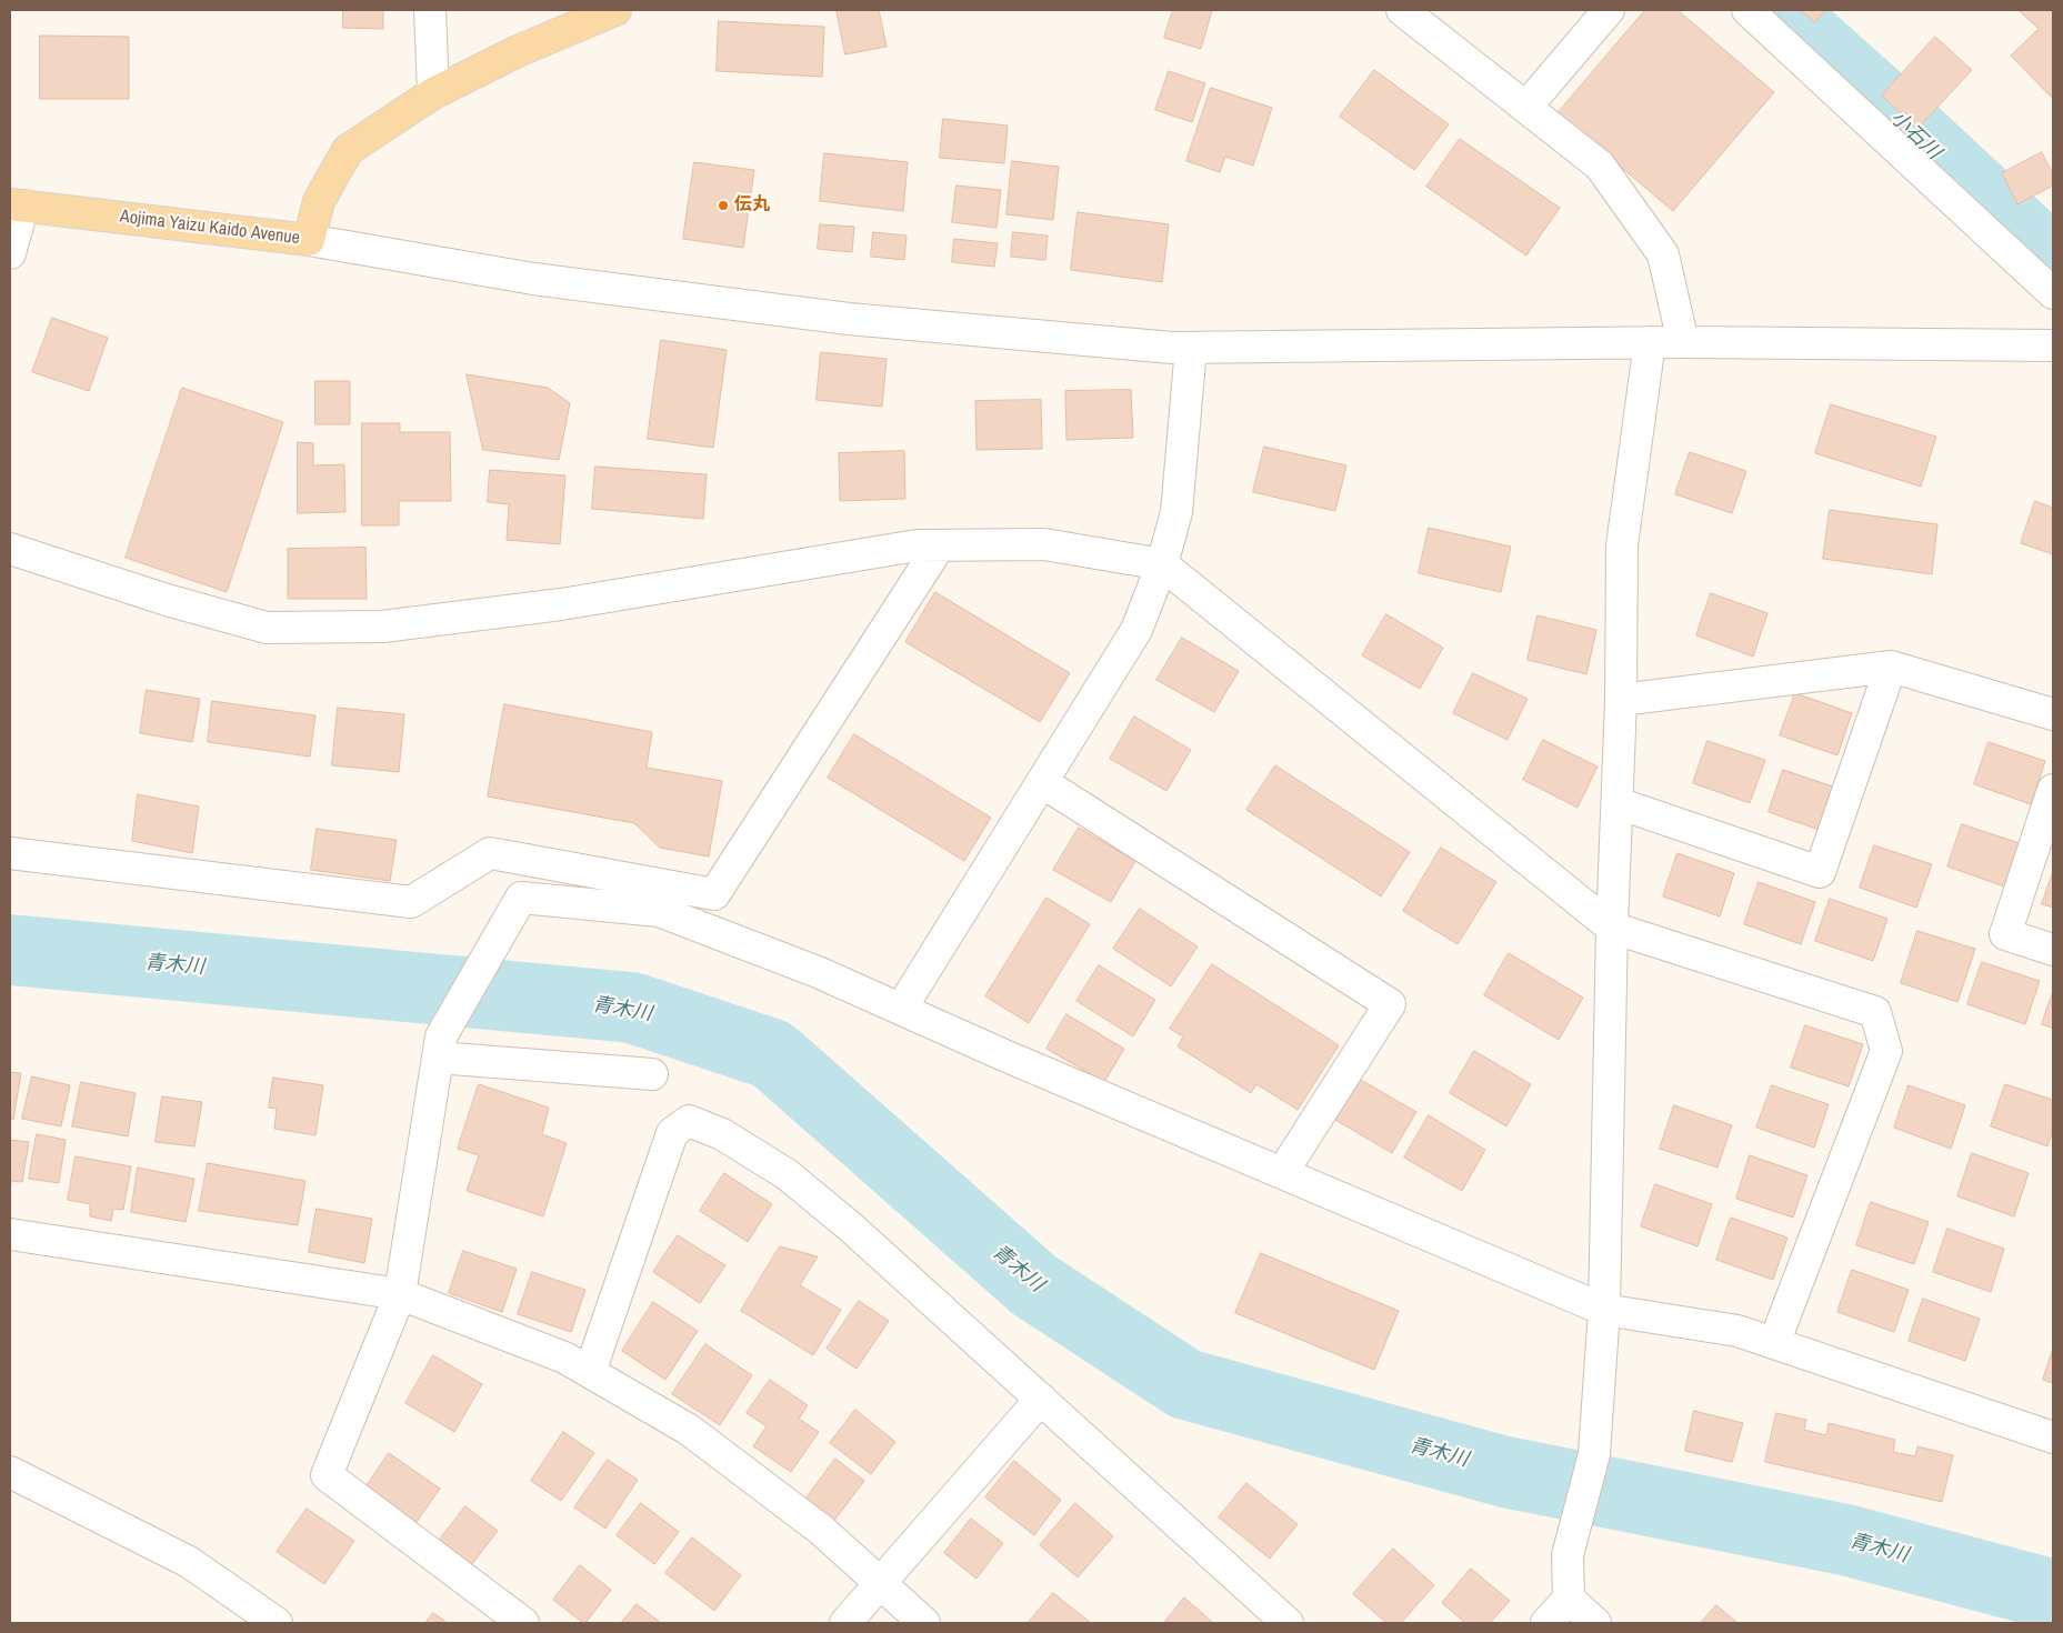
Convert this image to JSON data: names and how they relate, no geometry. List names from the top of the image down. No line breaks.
{"streets":{"main road":["Aojima Yaizu Kaido Avenue"]},"water":["小石川","青木川"],"places":["伝丸"]}
